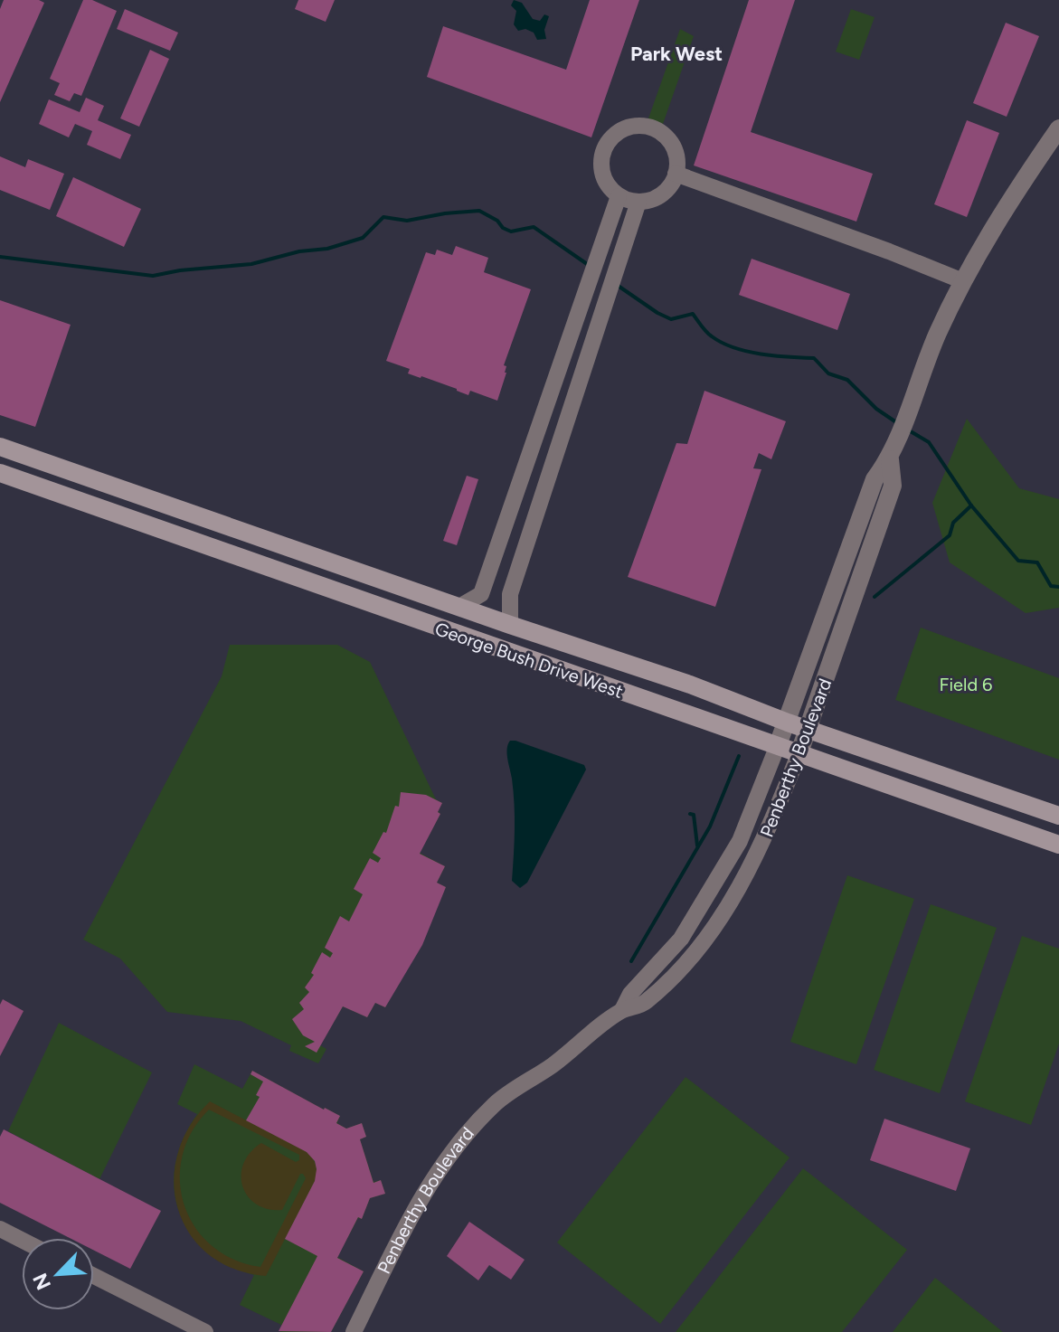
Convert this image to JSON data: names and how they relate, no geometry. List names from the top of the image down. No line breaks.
{"streets":{"main road":["George Bush Drive West"],"street":["Penberthy Boulevard"]},"crossings":[["George Bush Drive West","Penberthy Boulevard"]],"districts":["Park West"],"parks":["Field 6"],"north":"bottom left"}
